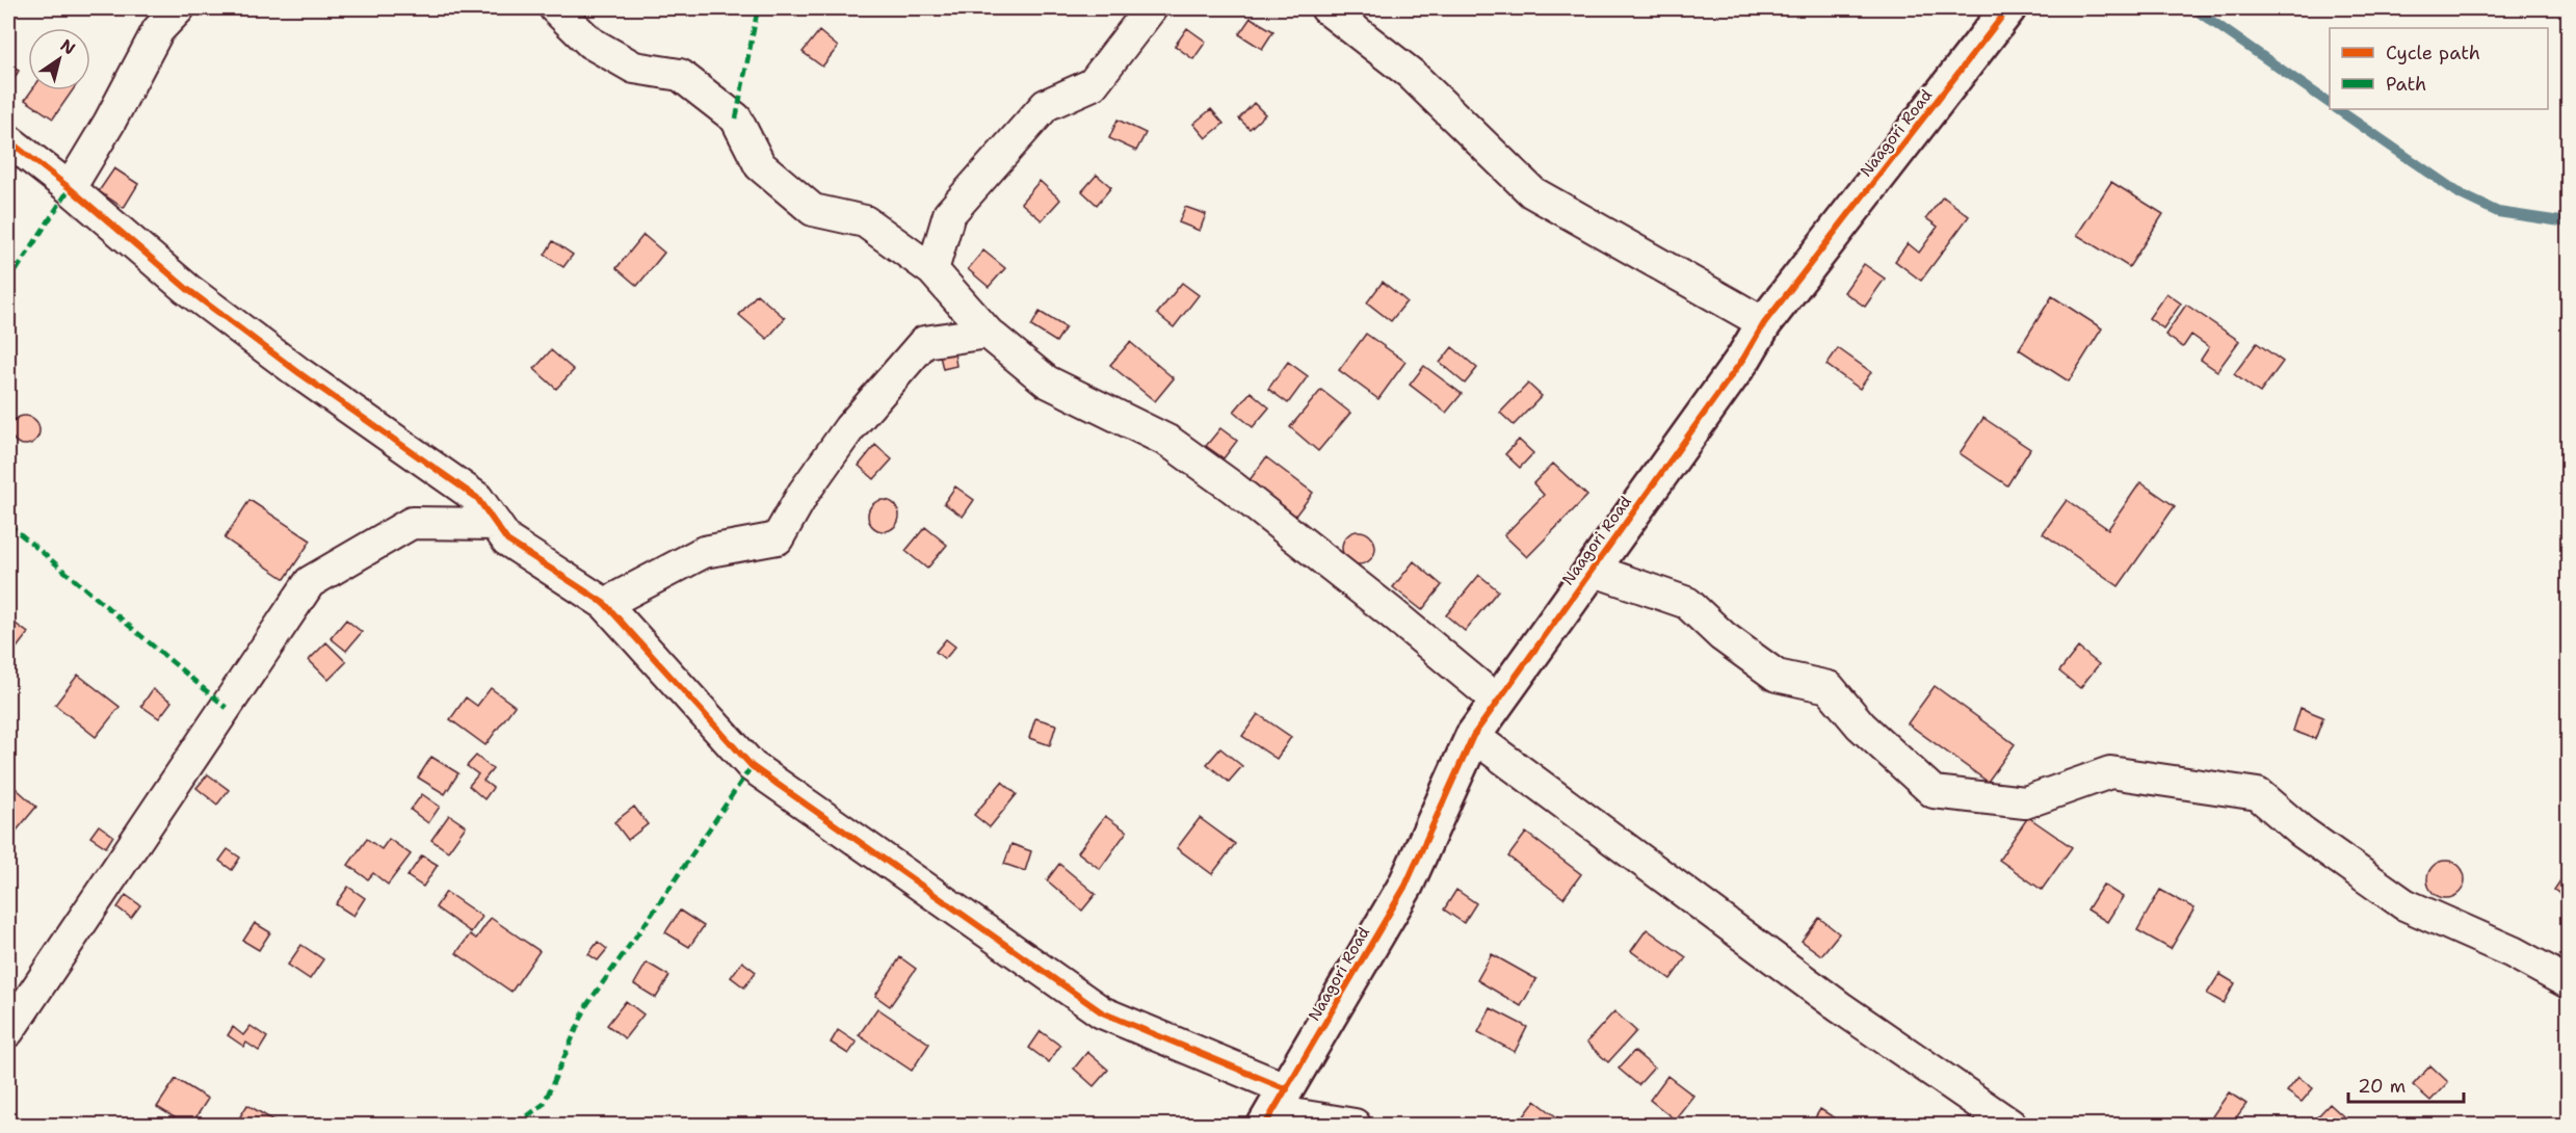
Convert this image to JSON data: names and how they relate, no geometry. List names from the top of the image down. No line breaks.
{"streets":{"street":["Naagori Road"]},"legend":["Cycle path","Path"],"scale_bar":"20 m","north":"top right"}
